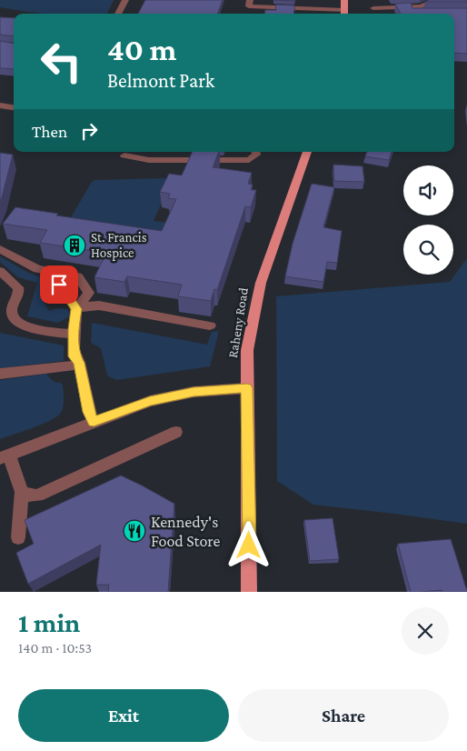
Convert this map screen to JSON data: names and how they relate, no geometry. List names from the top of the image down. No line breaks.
{"streets":{"main road":["Raheny Road"]},"places":{"building":["St. Francis Hospice"],"restaurant":["Kennedy's Food Store"]},"page":{"turn":["40 m","Belmont Park"],"then":"Then","heading":["1 min","140 m · 10:53"],"buttons":["Exit","Share"]}}
